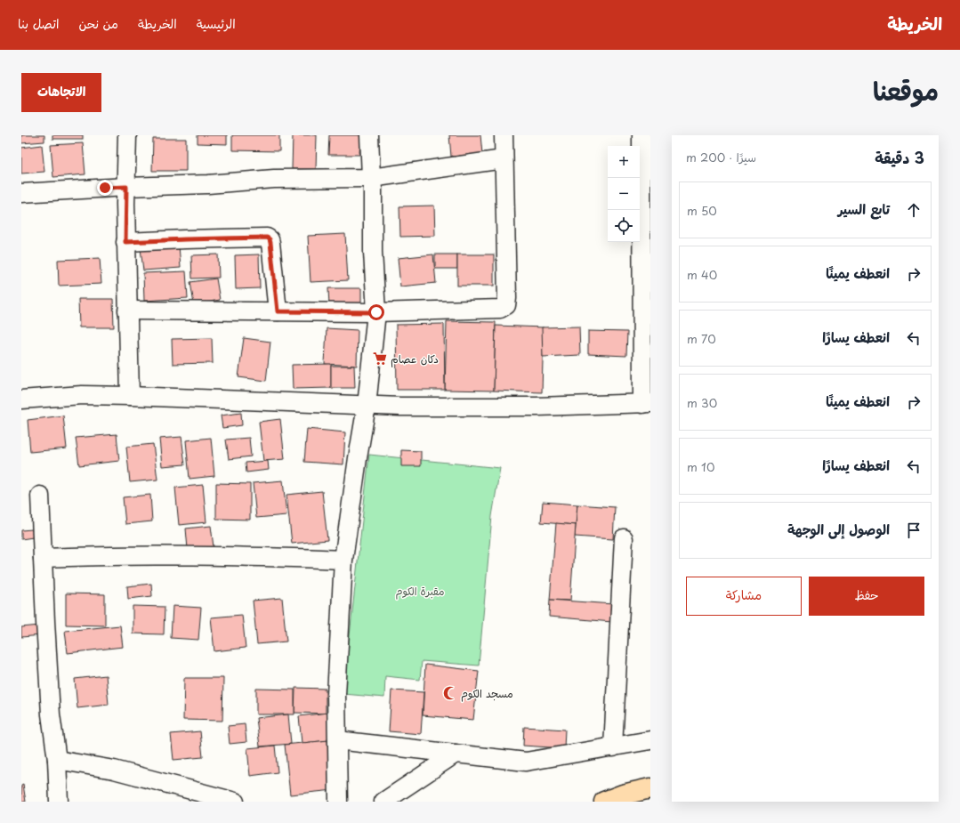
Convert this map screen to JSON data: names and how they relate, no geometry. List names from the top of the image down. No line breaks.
{"parks":["مقبرة الكوم"],"places":{"supermarket":["دكان عصام"],"mosque":["مسجد الكوم"]},"page":{"header":"الخريطة","nav":["الرئيسية","الخريطة","من نحن","اتصل بنا"],"title":"موقعنا","buttons":["الاتجاهات",["حفظ","مشاركة"]],"heading":["3 دقيقة","سيرًا · 200 m"],"map_buttons":["+","−"],"list":[["تابع السير","50 m"],["انعطف يمينًا","40 m"],["انعطف يسارًا","70 m"],["انعطف يمينًا","30 m"],["انعطف يسارًا","10 m"],"الوصول إلى الوجهة"]}}
